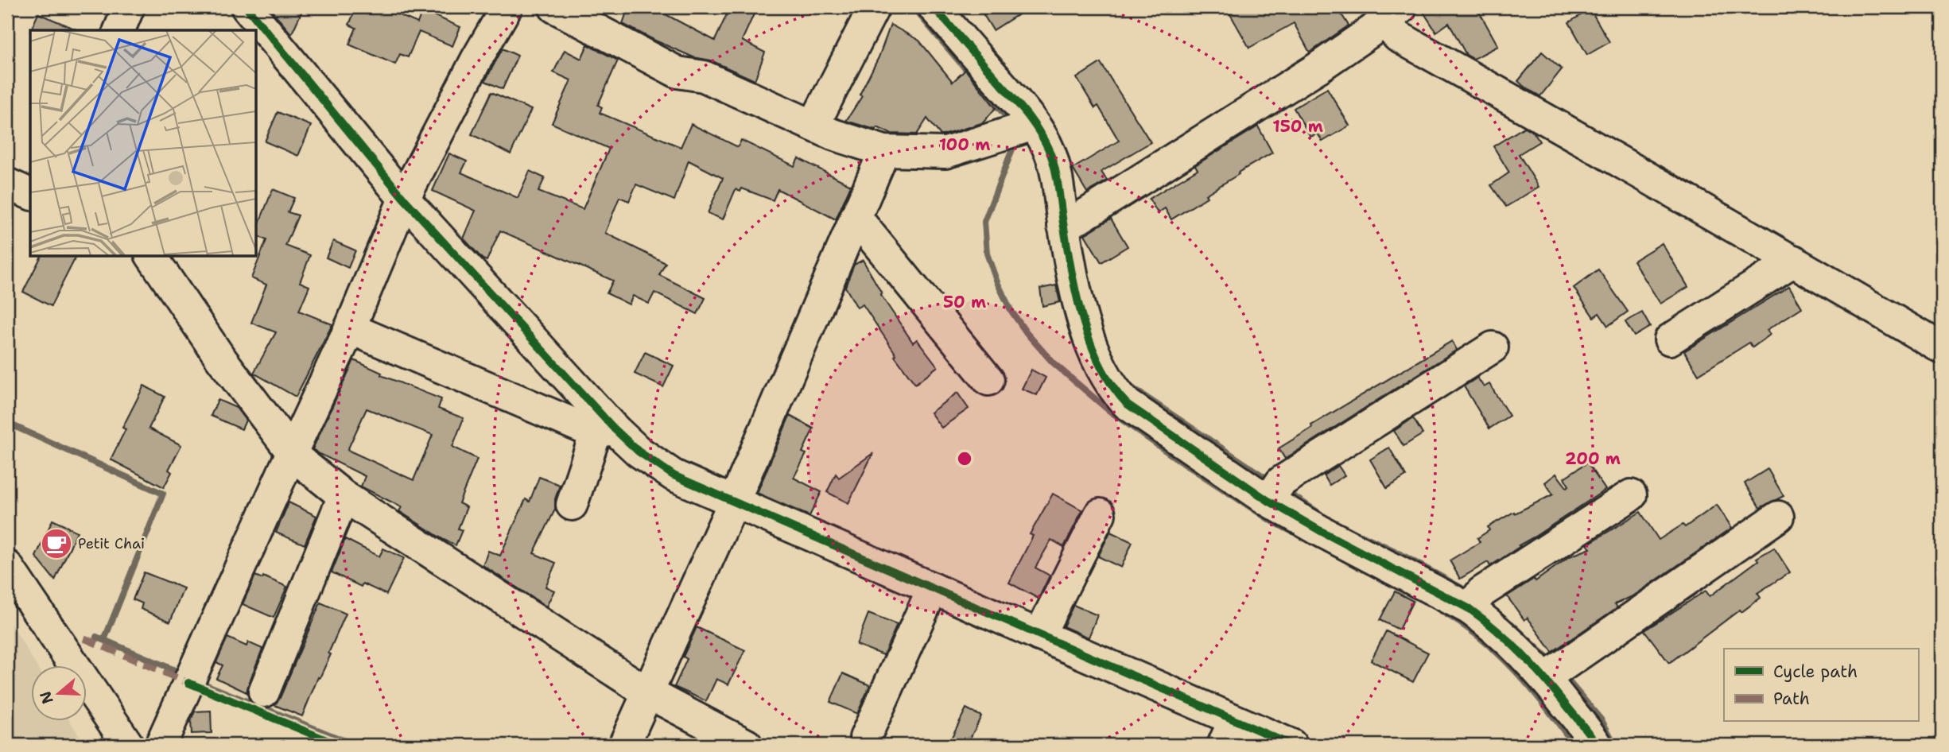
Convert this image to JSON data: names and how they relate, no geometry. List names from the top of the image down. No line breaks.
{"places":{"cafe":["Petit Chai"]},"legend":["Cycle path","Path"],"north":"left","rings":["150 m","100 m","50 m","200 m"]}
